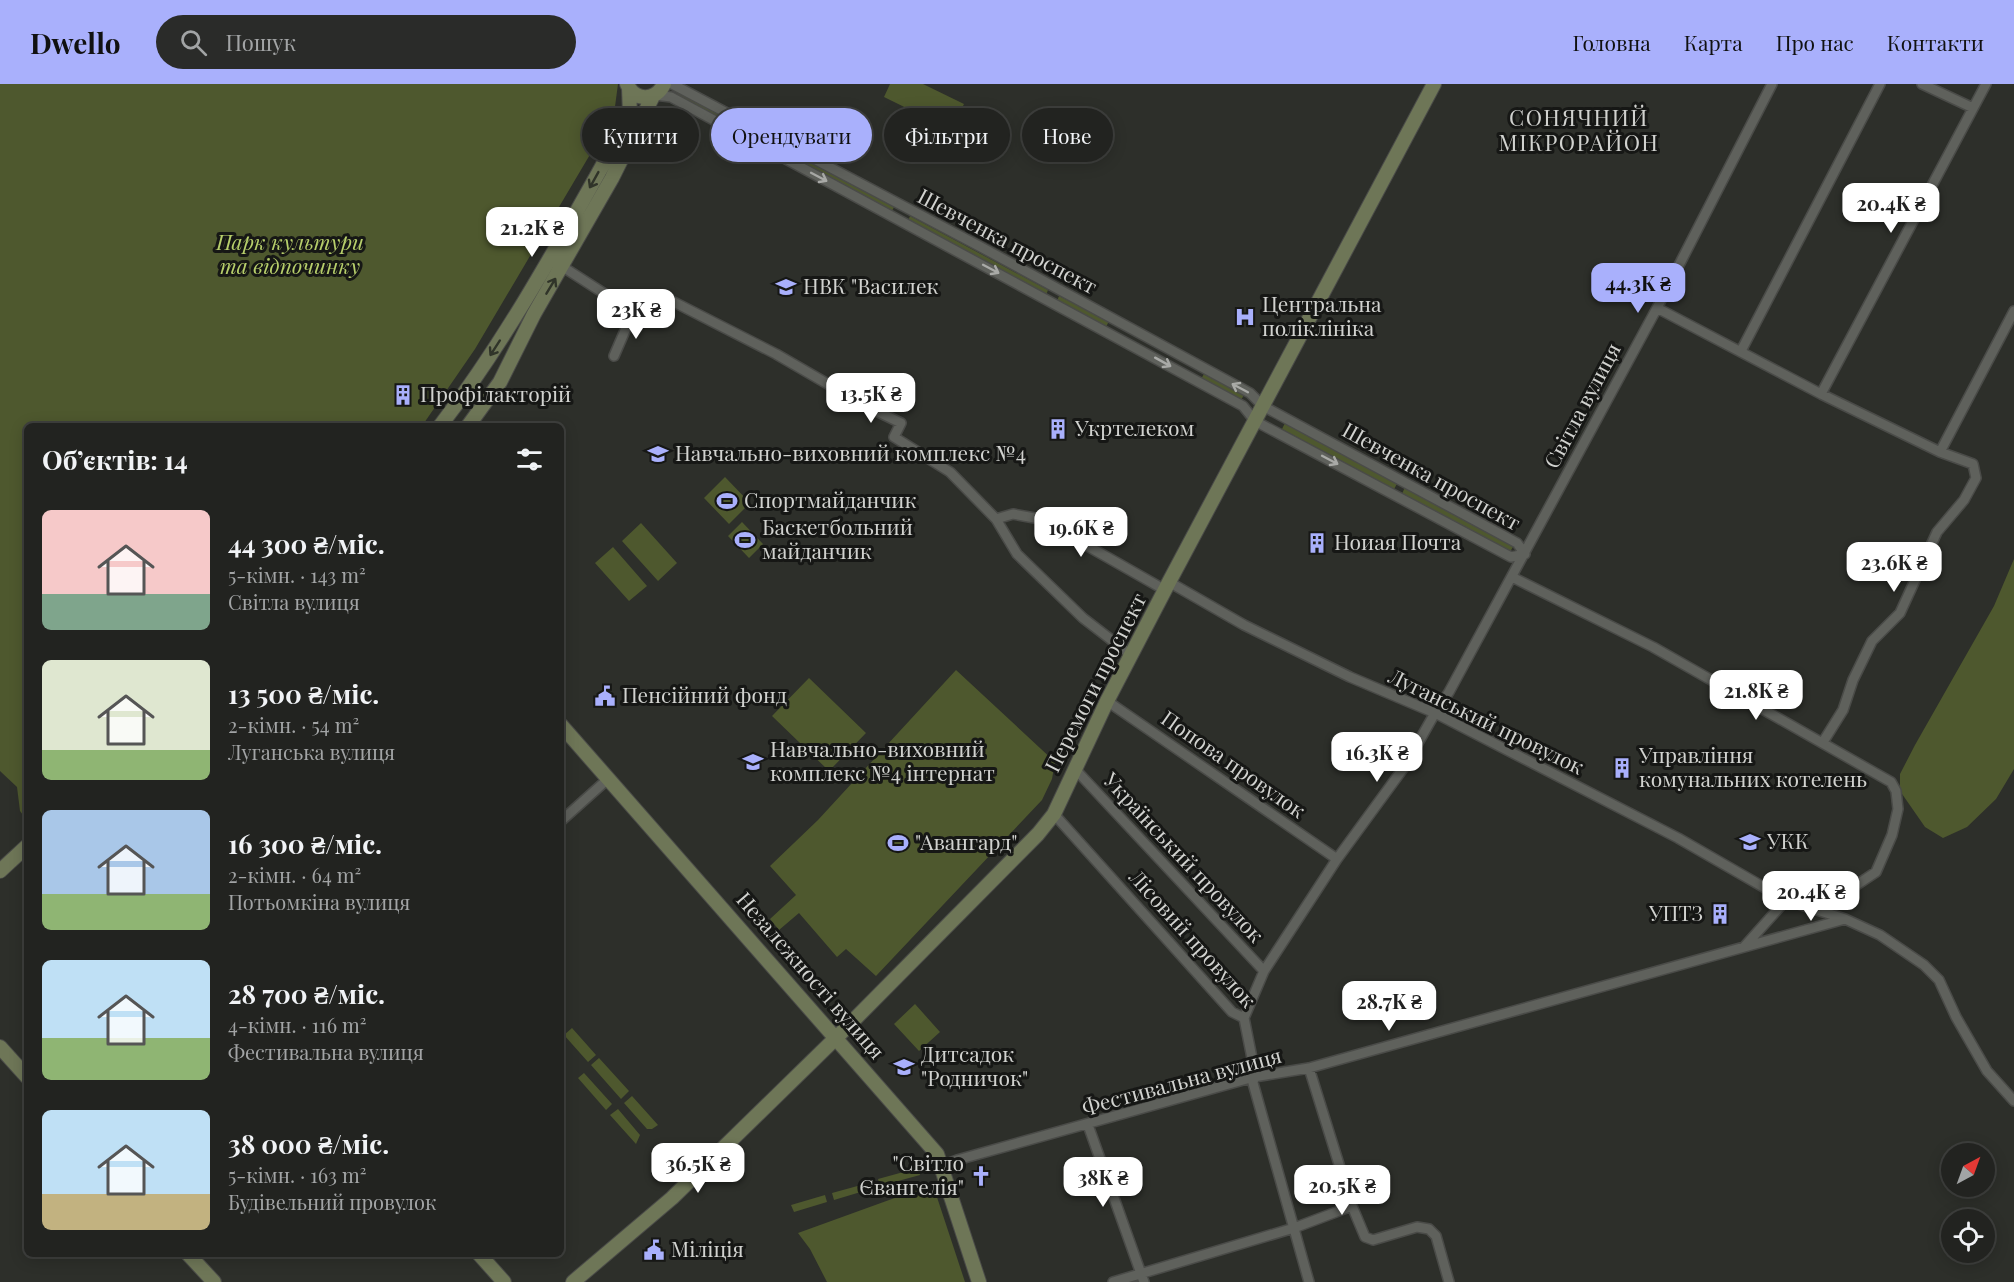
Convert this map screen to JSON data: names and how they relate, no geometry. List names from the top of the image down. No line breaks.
{"streets":{"main road":["Перемоги проспект","Незалежності вулиця"],"street":["Шевченка проспект","Світла вулиця","Луганський провулок","Попова провулок","Український провулок","Лісовий провулок","Фестивальна вулиця"]},"crossings":[["Шевченка проспект","Світла вулиця"],["Шевченка проспект","Перемоги проспект"],["Світла вулиця","Луганський провулок"],["Світла вулиця","Попова провулок"],["Світла вулиця","Український провулок"],["Світла вулиця","Лісовий провулок"],["Перемоги проспект","Луганський провулок"],["Перемоги проспект","Попова провулок"],["Перемоги проспект","Український провулок"],["Перемоги проспект","Лісовий провулок"],["Перемоги проспект","Незалежності вулиця"],["Лісовий провулок","Фестивальна вулиця"],["Незалежності вулиця","Фестивальна вулиця"]],"districts":["СОНЯЧНИЙ МІКРОРАЙОН"],"parks":["Парк культури та відпочинку"],"places":{"school or university":["НВК \"Василек","Навчально-виховний комплекс №4","Навчально-виховний комплекс №4 інтернат","УКК","Дитсадок \"Родничок\""],"hospital":["Центральна поліклініка"],"building":["Профілакторій","Укртелеком","Ноиая Почта","Управління комунальних котелень","УПТЗ"],"sports":["Спортмайданчик","Баскетбольний майданчик","\"Авангард\""],"public building":["Пенсійний фонд","Міліція"],"church":["\"Світло Євангелія\""]},"north":"top right","page":{"header":"Dwello","search":"Пошук","nav":["Головна","Карта","Про нас","Контакти"],"chip":["Купити","Орендувати","Фільтри","Нове"],"price":["20.4K ₴","21.2K ₴","44.3K ₴","23K ₴","13.5K ₴","19.6K ₴","23.6K ₴","21.8K ₴","16.3K ₴","20.4K ₴","28.7K ₴","36.5K ₴","38K ₴","20.5K ₴"],"heading":"Об’єктів: 14","list":[{"name":"44 300 ₴/міс.","note":"5-кімн. · 143 m² · Світла вулиця"},{"name":"13 500 ₴/міс.","note":"2-кімн. · 54 m² · Луганська вулиця"},{"name":"16 300 ₴/міс.","note":"2-кімн. · 64 m² · Потьомкіна вулиця"},{"name":"28 700 ₴/міс.","note":"4-кімн. · 116 m² · Фестивальна вулиця"},{"name":"38 000 ₴/міс.","note":"5-кімн. · 163 m² · Будівельний провулок"}]}}
